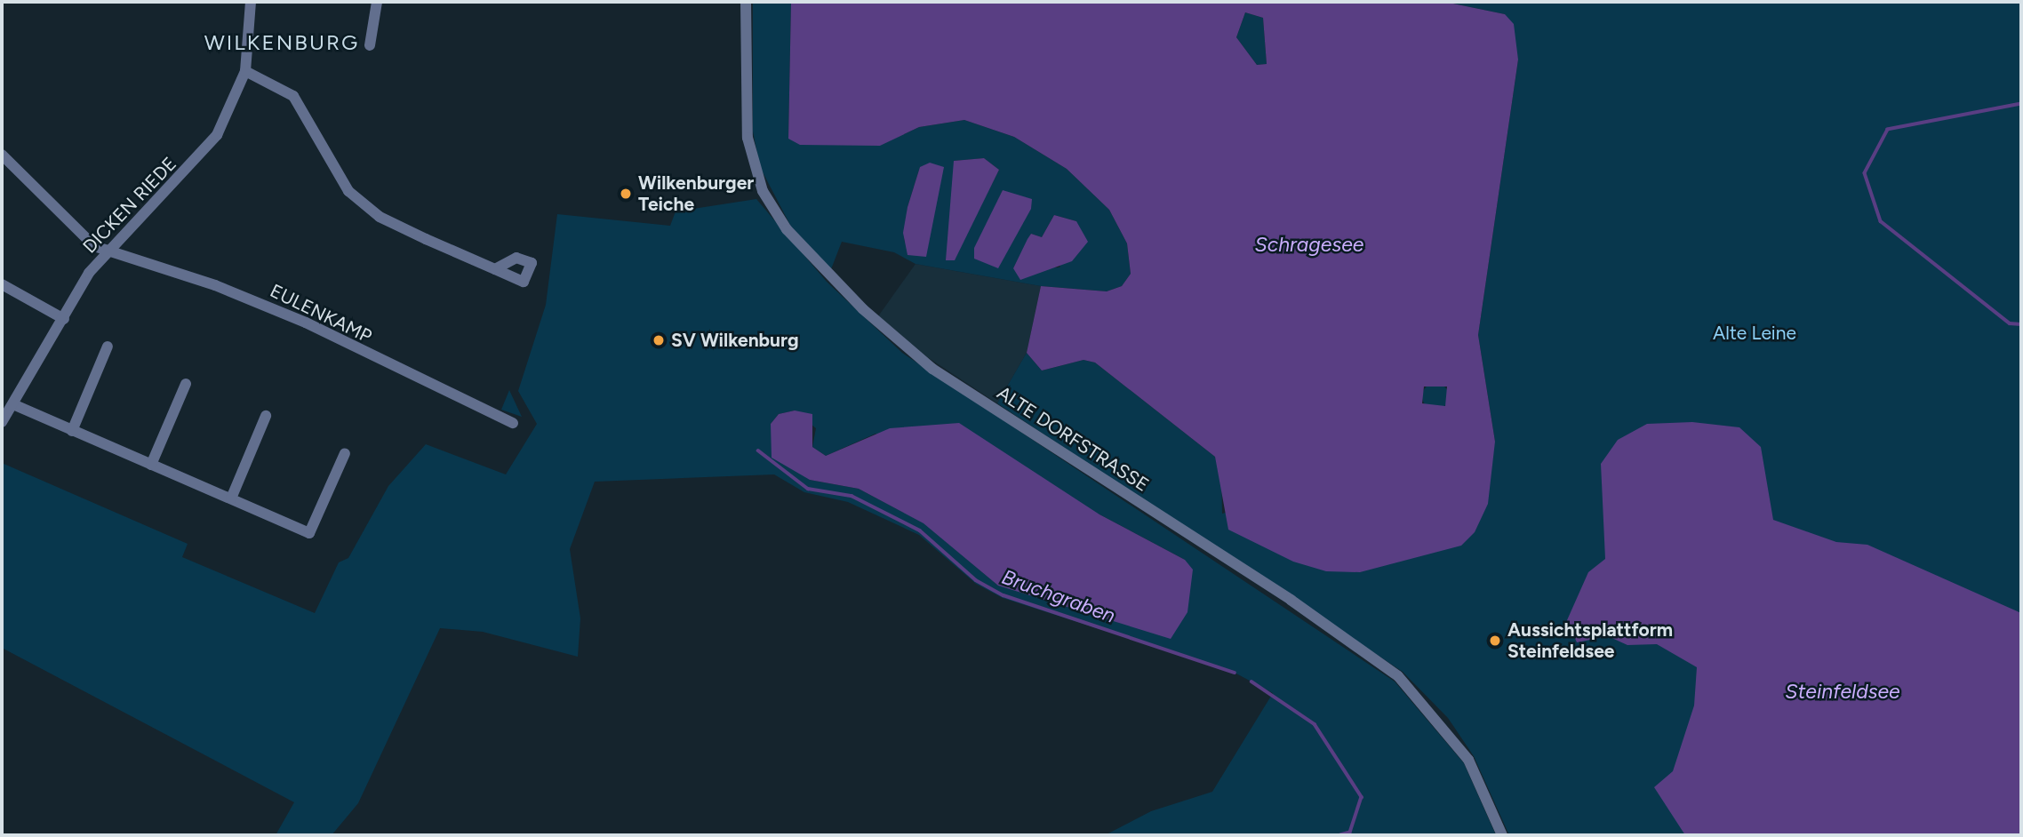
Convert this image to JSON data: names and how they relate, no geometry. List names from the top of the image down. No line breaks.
{"streets":{"street":["DICKEN RIEDE","EULENKAMP","ALTE DORFSTRASSE"]},"crossings":[["DICKEN RIEDE","EULENKAMP"]],"districts":["WILKENBURG"],"water":["Schragesee","Bruchgraben","Steinfeldsee"],"parks":["Alte Leine"],"places":["Wilkenburger Teiche","SV Wilkenburg","Aussichtsplattform Steinfeldsee"]}
